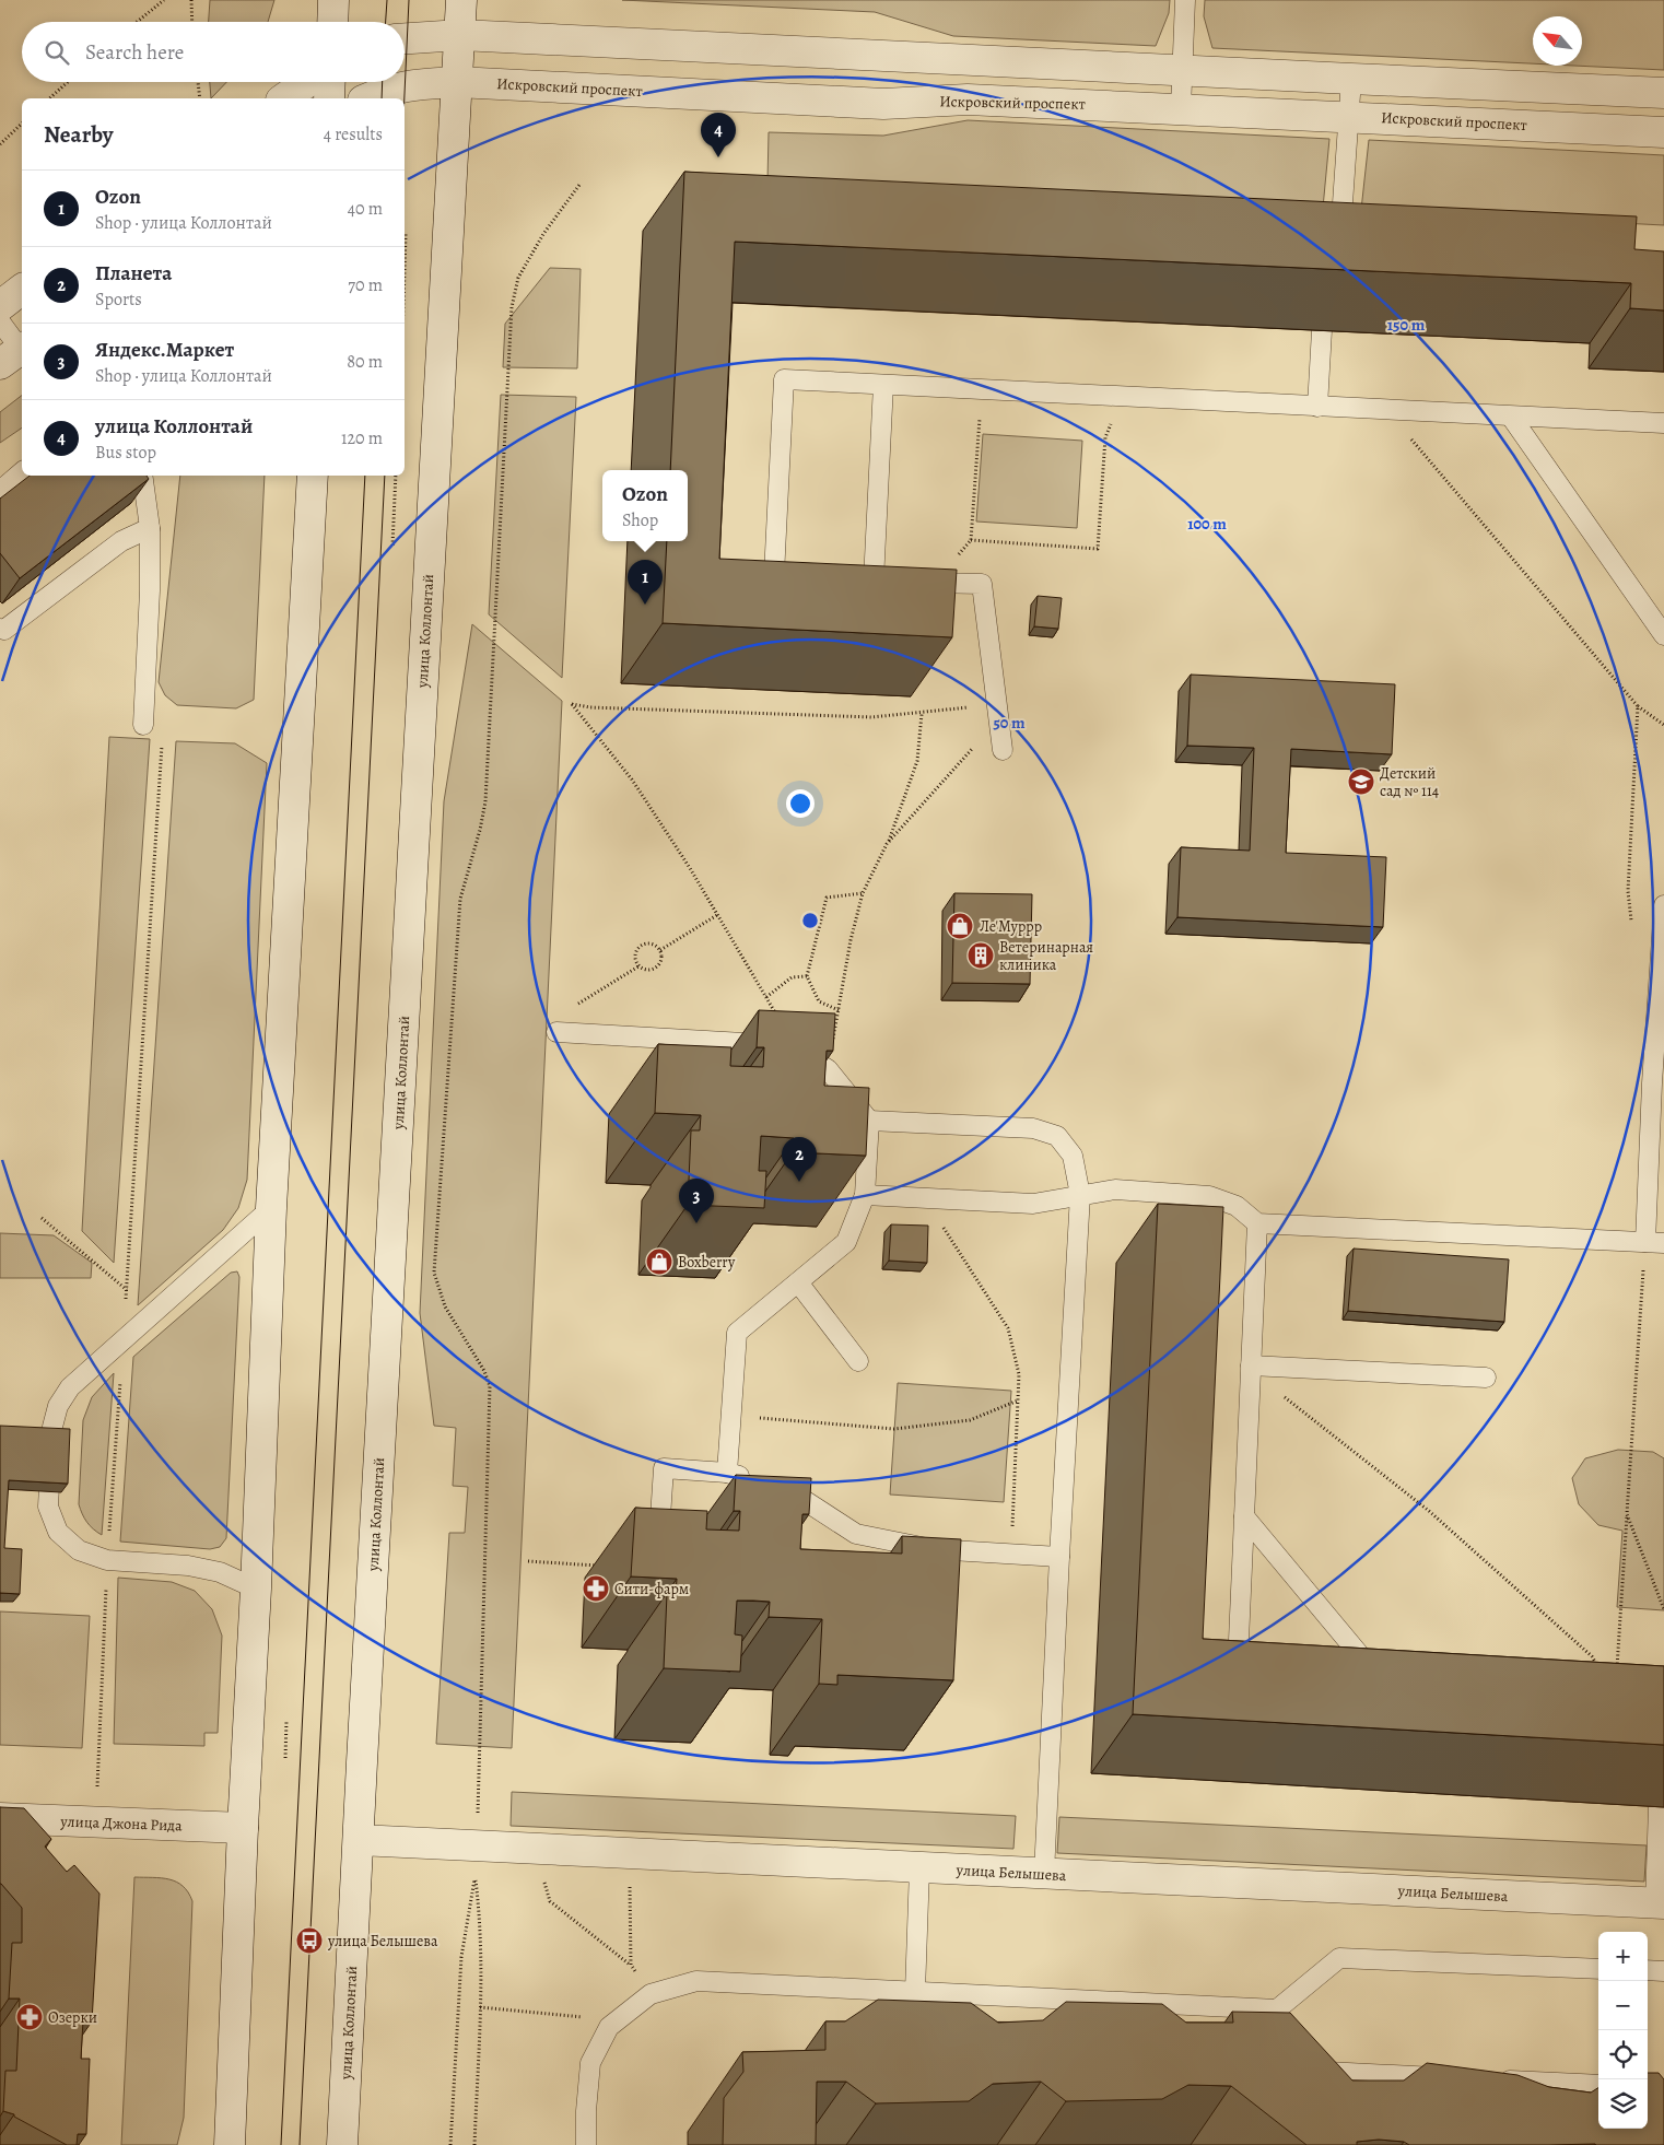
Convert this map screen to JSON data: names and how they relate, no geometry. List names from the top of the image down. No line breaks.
{"streets":{"street":["Искровский проспект","улица Коллонтай","улица Джона Рида","улица Белышева"]},"crossings":[["Искровский проспект","улица Коллонтай"],["улица Коллонтай","улица Белышева"]],"places":{"school or university":["Детский сад № 114"],"shop":["Ле'Муррр","Boxberry"],"building":["Ветеринарная клиника"],"pharmacy":["Сити-фарм","Озерки"],"bus stop":["улица Белышева"]},"north":"top left","page":{"search":"Search here","heading":["Nearby","4 results"],"pins":["4","1","2","3"],"list":[{"mark":"1","name":"Ozon","note":"Shop · улица Коллонтай","value":"40 m"},{"mark":"2","name":"Планета","note":"Sports","value":"70 m"},{"mark":"3","name":"Яндекс.Маркет","note":"Shop · улица Коллонтай","value":"80 m"},{"mark":"4","name":"улица Коллонтай","note":"Bus stop","value":"120 m"}],"popup":["Ozon","Shop"],"map_buttons":["+","−"]},"rings":["150 m","100 m","50 m"]}
